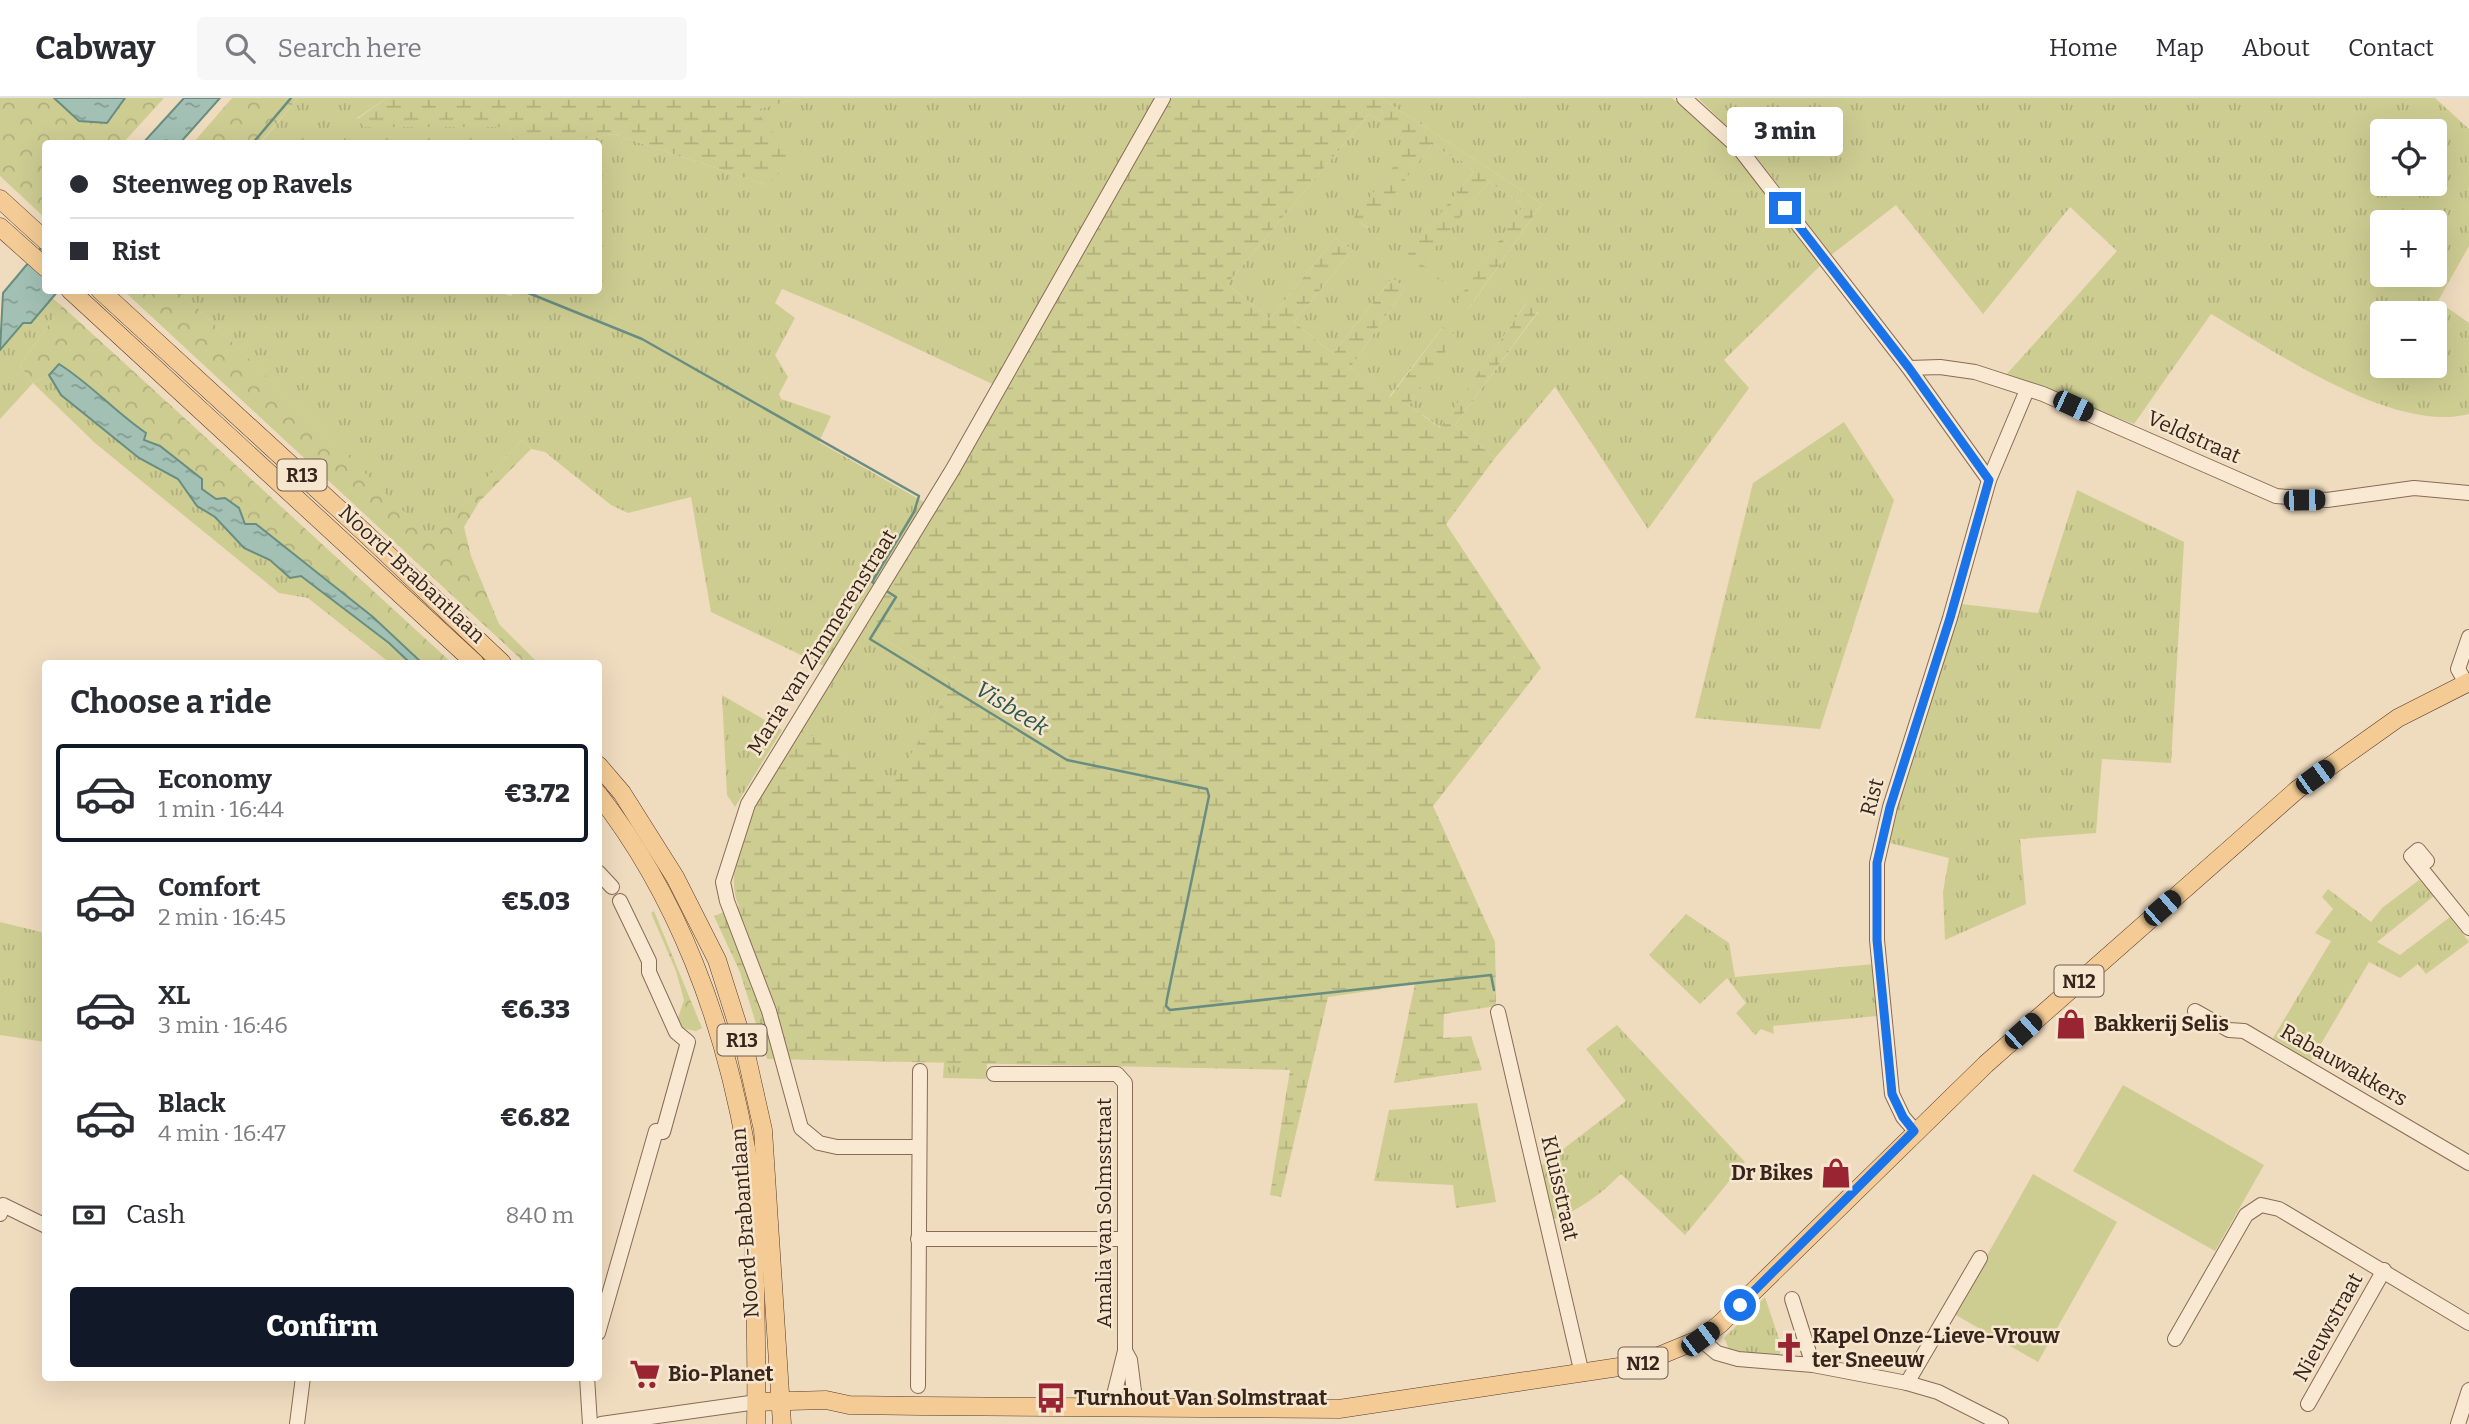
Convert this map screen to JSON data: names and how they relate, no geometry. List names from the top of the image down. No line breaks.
{"streets":{"main road":["R13","Noord-Brabantlaan","N12"],"street":["Veldstraat","Maria van Zimmerenstraat","Rist","Rabauwakkers","Kluisstraat","Amalia van Solmsstraat","Nieuwstraat"]},"crossings":[["Veldstraat","Rist"],["Noord-Brabantlaan","N12"],["Rist","N12"],["N12","Kluisstraat"],["N12","Amalia van Solmsstraat"]],"water":["Visbeek"],"places":{"shop":["Bakkerij Selis","Dr Bikes"],"church":["Kapel Onze-Lieve-Vrouw ter Sneeuw"],"supermarket":["Bio-Planet"],"bus stop":["Turnhout Van Solmstraat"]},"page":{"header":"Cabway","search":"Search here","nav":["Home","Map","About","Contact"],"bubble":"3 min","map_buttons":["+","−"],"banner":["Steenweg op Ravels","Rist"],"heading":"Choose a ride","list":[{"name":"Economy","note":"1 min · 16:44","value":"€3.72"},{"name":"Comfort","note":"2 min · 16:45","value":"€5.03"},{"name":"XL","note":"3 min · 16:46","value":"€6.33"},{"name":"Black","note":"4 min · 16:47","value":"€6.82"}],"pay":["Cash","840 m"],"buttons":"Confirm"}}
